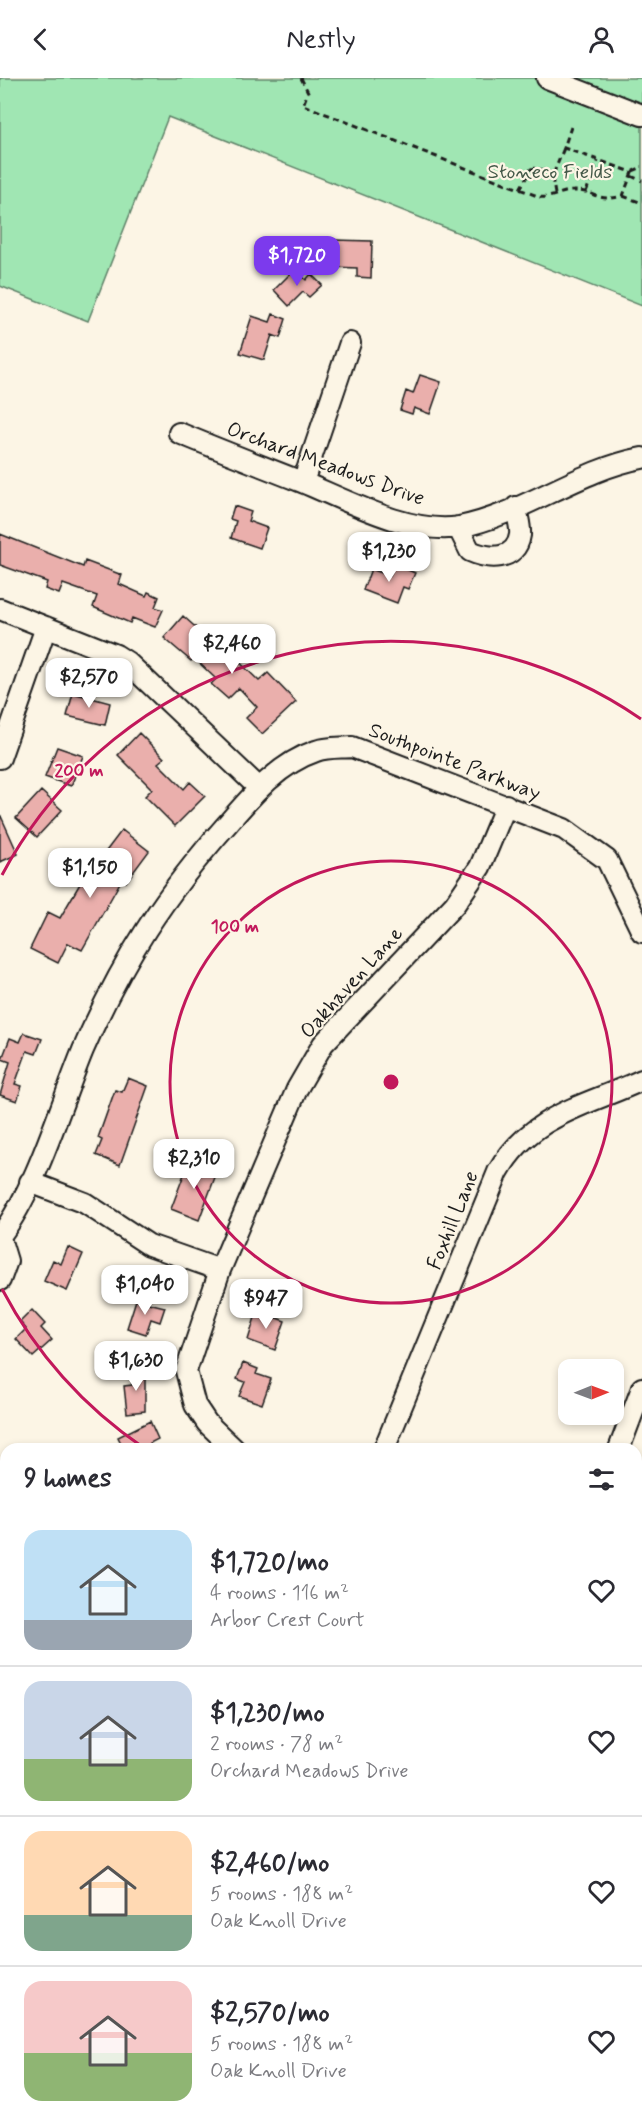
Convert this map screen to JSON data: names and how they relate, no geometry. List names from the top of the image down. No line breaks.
{"streets":{"street":["Orchard Meadows Drive","Southpointe Parkway","Oakhaven Lane","Foxhill Lane"]},"crossings":[["Southpointe Parkway","Oakhaven Lane"]],"parks":["Stoneco Fields"],"north":"right","page":{"header":"Nestly","price":["$1,720","$1,230","$2,460","$2,570","$1,150","$2,310","$1,040","$947","$1,630"],"heading":"9 homes","list":[{"name":"$1,720/mo","note":"4 rooms · 116 m² · Arbor Crest Court"},{"name":"$1,230/mo","note":"2 rooms · 78 m² · Orchard Meadows Drive"},{"name":"$2,460/mo","note":"5 rooms · 188 m² · Oak Knoll Drive"},{"name":"$2,570/mo","note":"5 rooms · 188 m² · Oak Knoll Drive"}]},"rings":["200 m","100 m"]}
